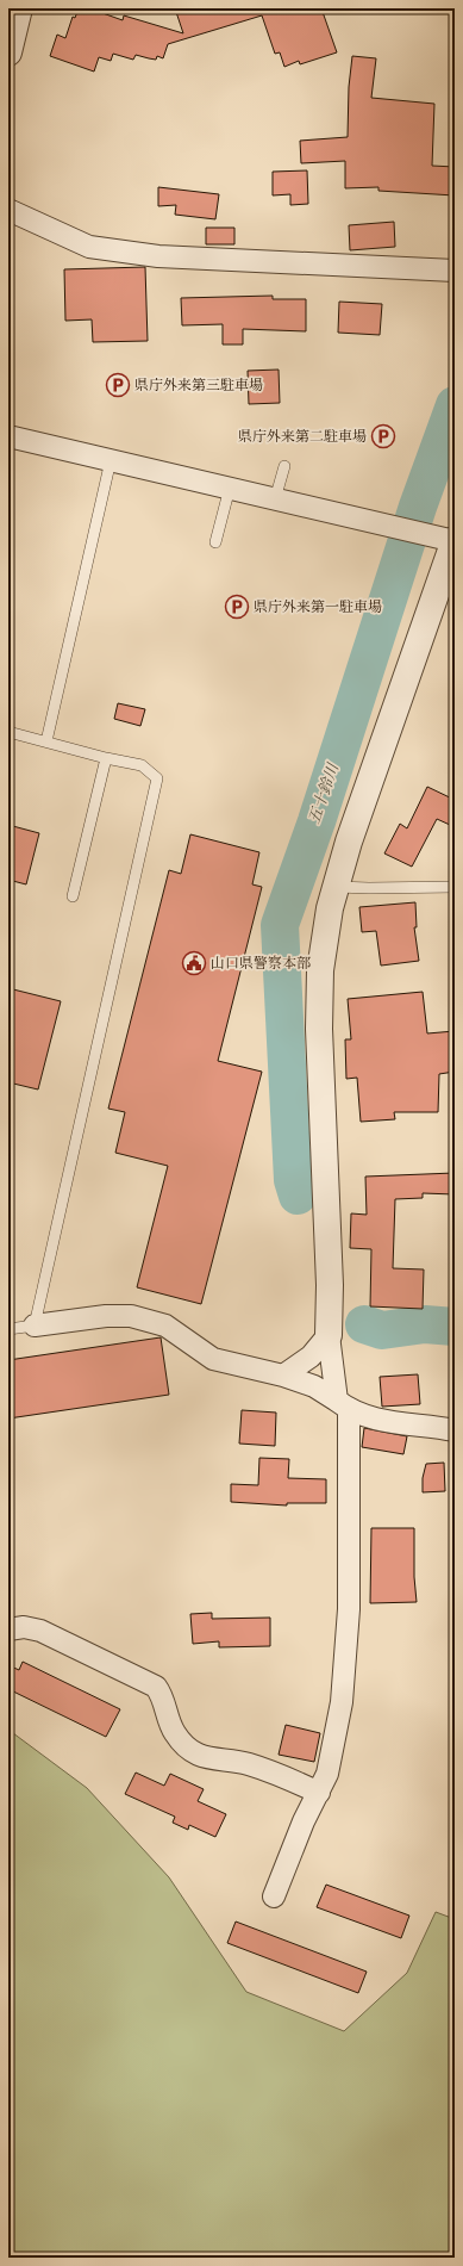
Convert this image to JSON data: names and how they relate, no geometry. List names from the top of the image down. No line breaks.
{"water":["五十鈴川"],"places":{"parking":["県庁外来第三駐車場","県庁外来第二駐車場","県庁外来第一駐車場"],"public building":["山口県警察本部"]}}
